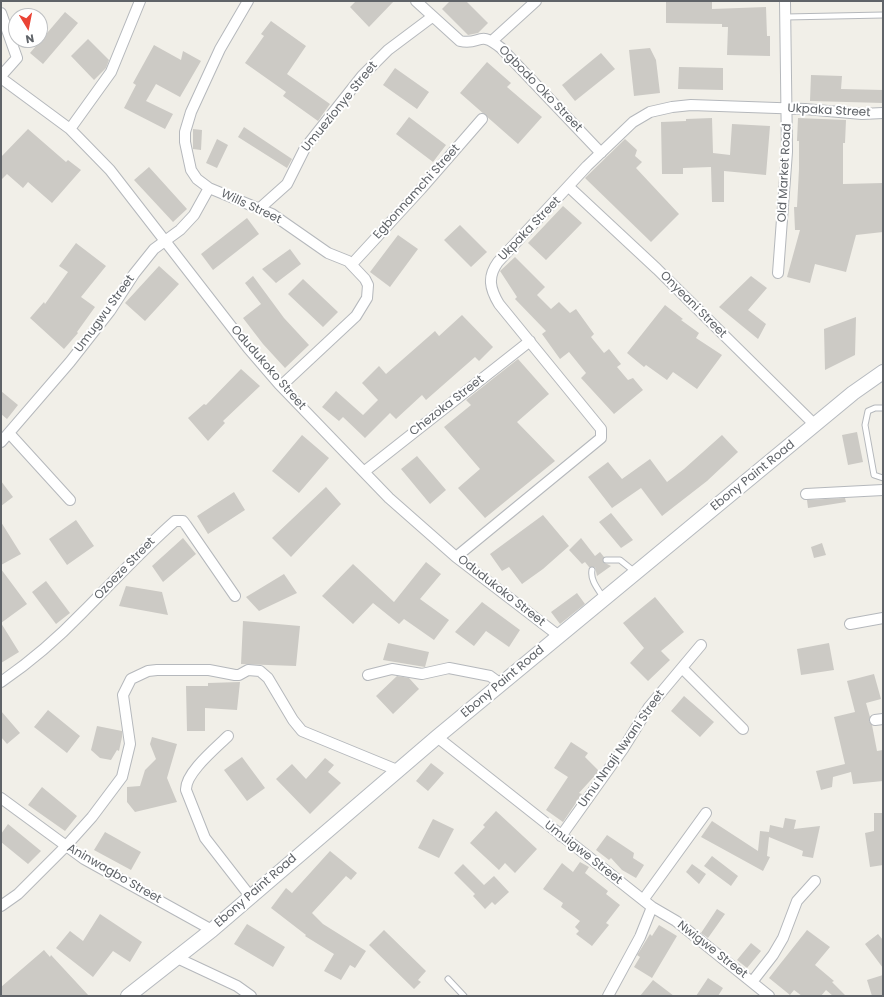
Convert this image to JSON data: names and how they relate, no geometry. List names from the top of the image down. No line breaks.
{"streets":{"street":["Ogbodo Oko Street","Umuezionye Street","Ukpaka Street","Old Market Road","Egbonnamchi Street","Wills Street","Onyeani Street","Umugwu Street","Odudukoko Street","Chezoka Street","Ebony Paint Road","Ozoeze Street","Umu Nnaji Nwani Street","Umuigwe Street","Aninwagbo Street","Nwigwe Street"]},"crossings":[["Ogbodo Oko Street","Umuezionye Street"],["Ogbodo Oko Street","Ukpaka Street"],["Umuezionye Street","Wills Street"],["Ukpaka Street","Old Market Road"],["Ukpaka Street","Onyeani Street"],["Ukpaka Street","Odudukoko Street"],["Ukpaka Street","Chezoka Street"],["Egbonnamchi Street","Wills Street"],["Wills Street","Umugwu Street"],["Wills Street","Odudukoko Street"],["Onyeani Street","Ebony Paint Road"],["Umugwu Street","Odudukoko Street"],["Odudukoko Street","Chezoka Street"],["Odudukoko Street","Ebony Paint Road"],["Ebony Paint Road","Umuigwe Street"],["Ebony Paint Road","Aninwagbo Street"],["Umu Nnaji Nwani Street","Umuigwe Street"],["Umuigwe Street","Nwigwe Street"]],"north":"bottom"}
